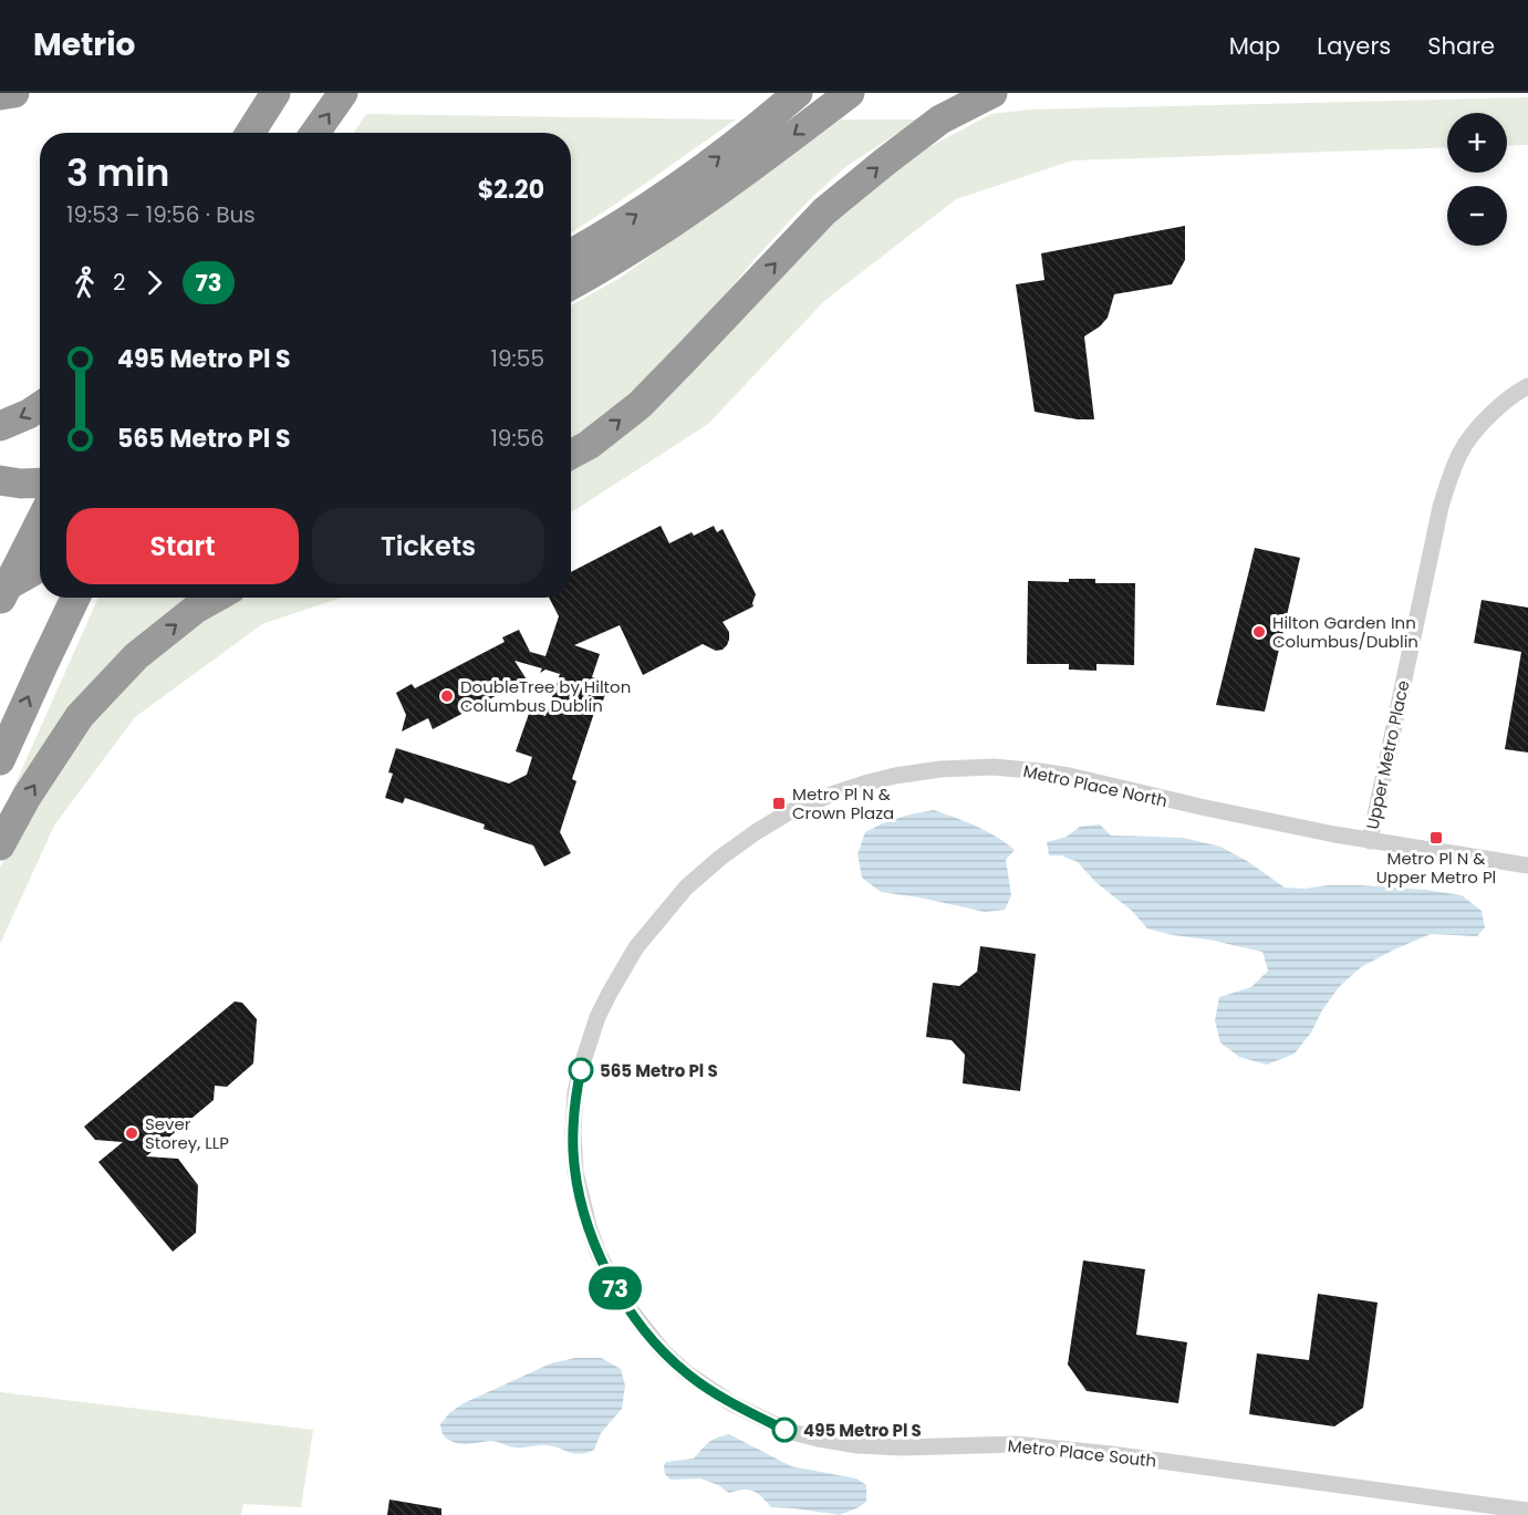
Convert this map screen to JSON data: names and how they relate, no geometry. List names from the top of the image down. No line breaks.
{"streets":{"street":["Upper Metro Place","Metro Place North","Metro Place South"]},"crossings":[["Upper Metro Place","Metro Place North"],["Metro Place North","Metro Place South"]],"places":{"other":["Hilton Garden Inn Columbus/Dublin","DoubleTree by Hilton Columbus Dublin","565 Metro Pl S","Sever Storey, LLP","495 Metro Pl S"],"transit":["Metro Pl N & Crown Plaza","Metro Pl N & Upper Metro Pl"]},"lines":["bus line 73"],"page":{"header":"Metrio","nav":["Map","Layers","Share"],"on_map":"73","map_buttons":["+","−"],"heading":["3 min","19:53 – 19:56 · Bus","$2.20"],"legs":["2","73"],"list":[{"name":"495 Metro Pl S","value":"19:55"},{"name":"565 Metro Pl S","value":"19:56"}],"buttons":["Start","Tickets"]}}
